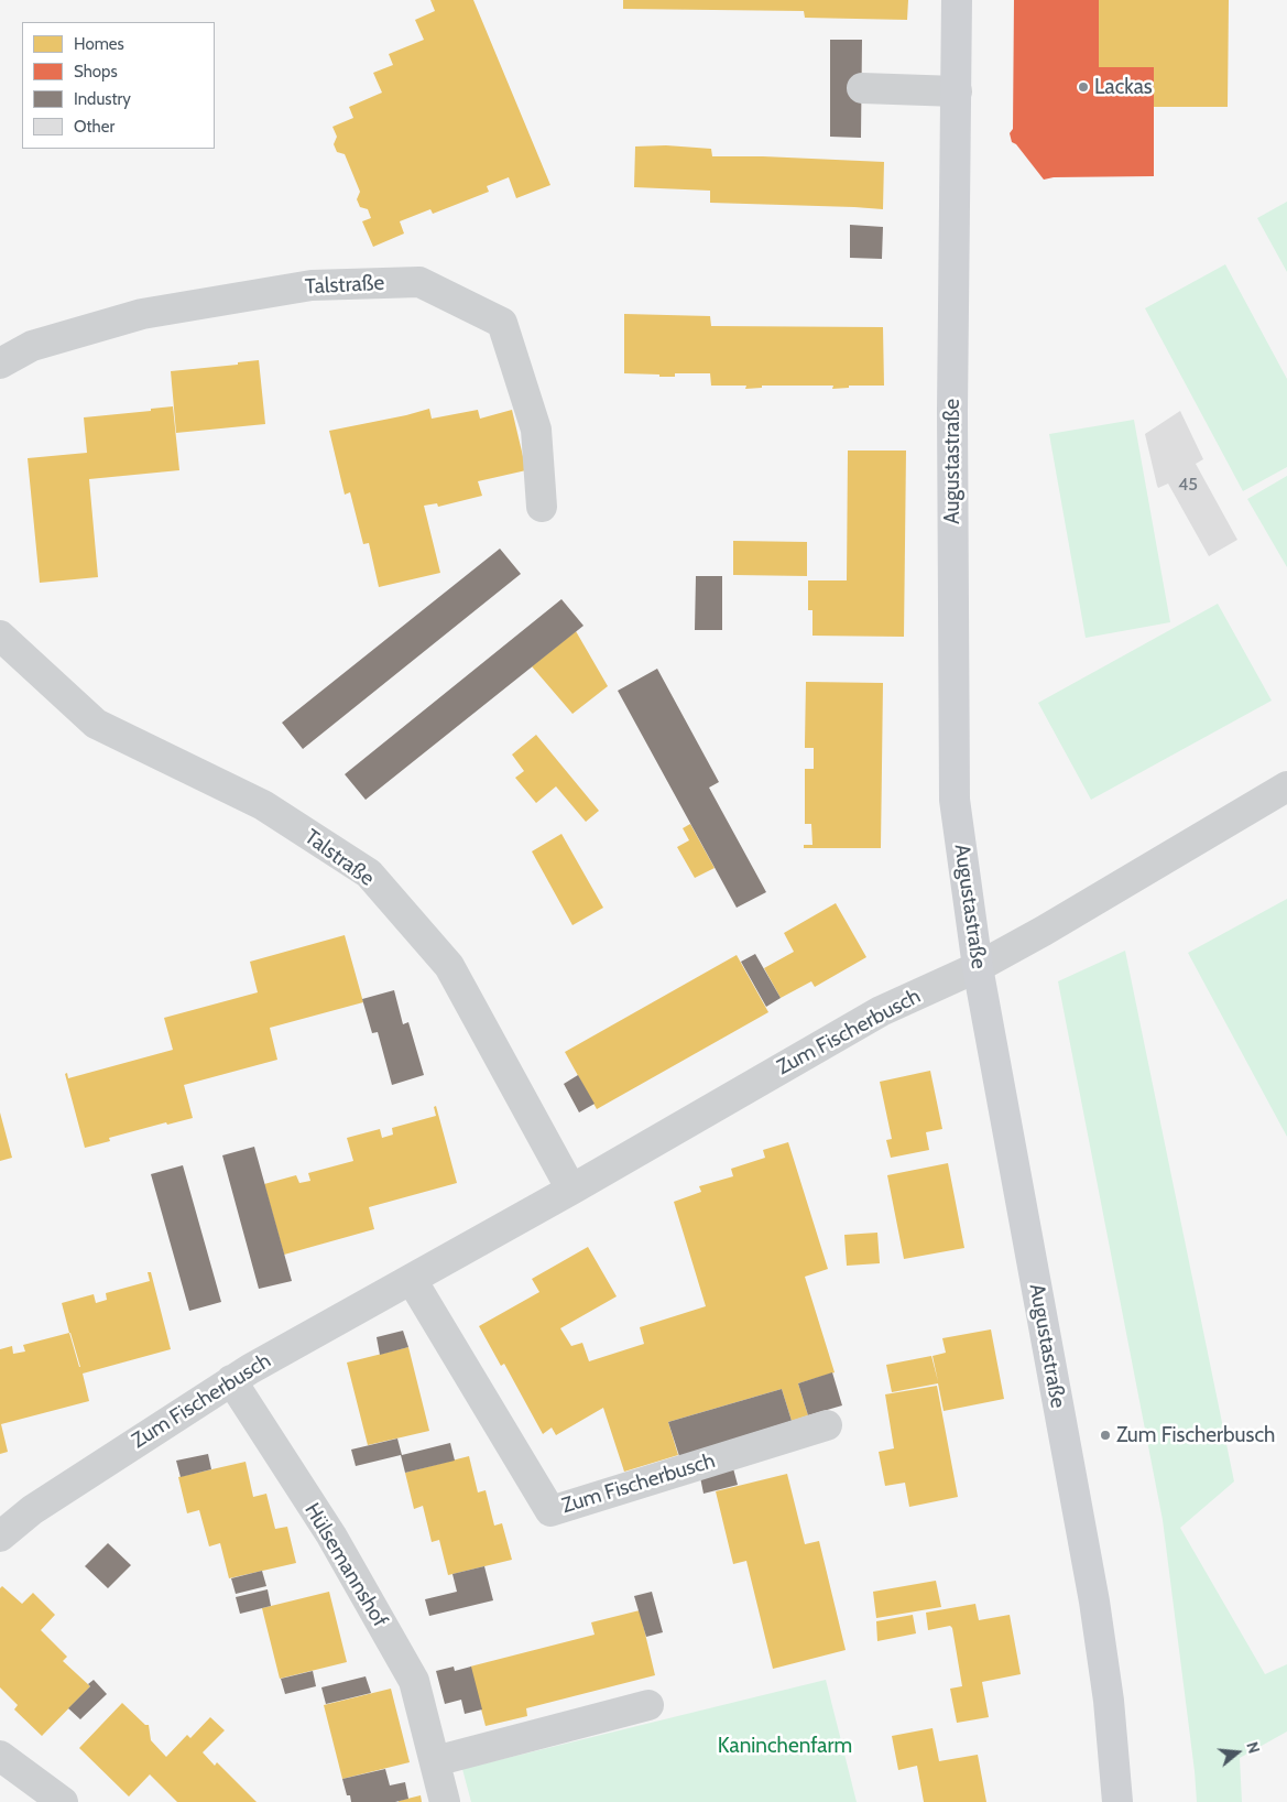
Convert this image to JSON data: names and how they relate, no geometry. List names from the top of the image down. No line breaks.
{"streets":{"main road":["Augustastraße"],"street":["Talstraße","Zum Fischerbusch","Hülsemannshof"]},"crossings":[["Talstraße","Zum Fischerbusch"],["Augustastraße","Zum Fischerbusch"],["Zum Fischerbusch","Hülsemannshof"]],"parks":["Kaninchenfarm"],"places":["Lackas","Zum Fischerbusch"],"house_numbers":["45"],"legend":["Homes","Shops","Industry","Other"],"north":"right"}
